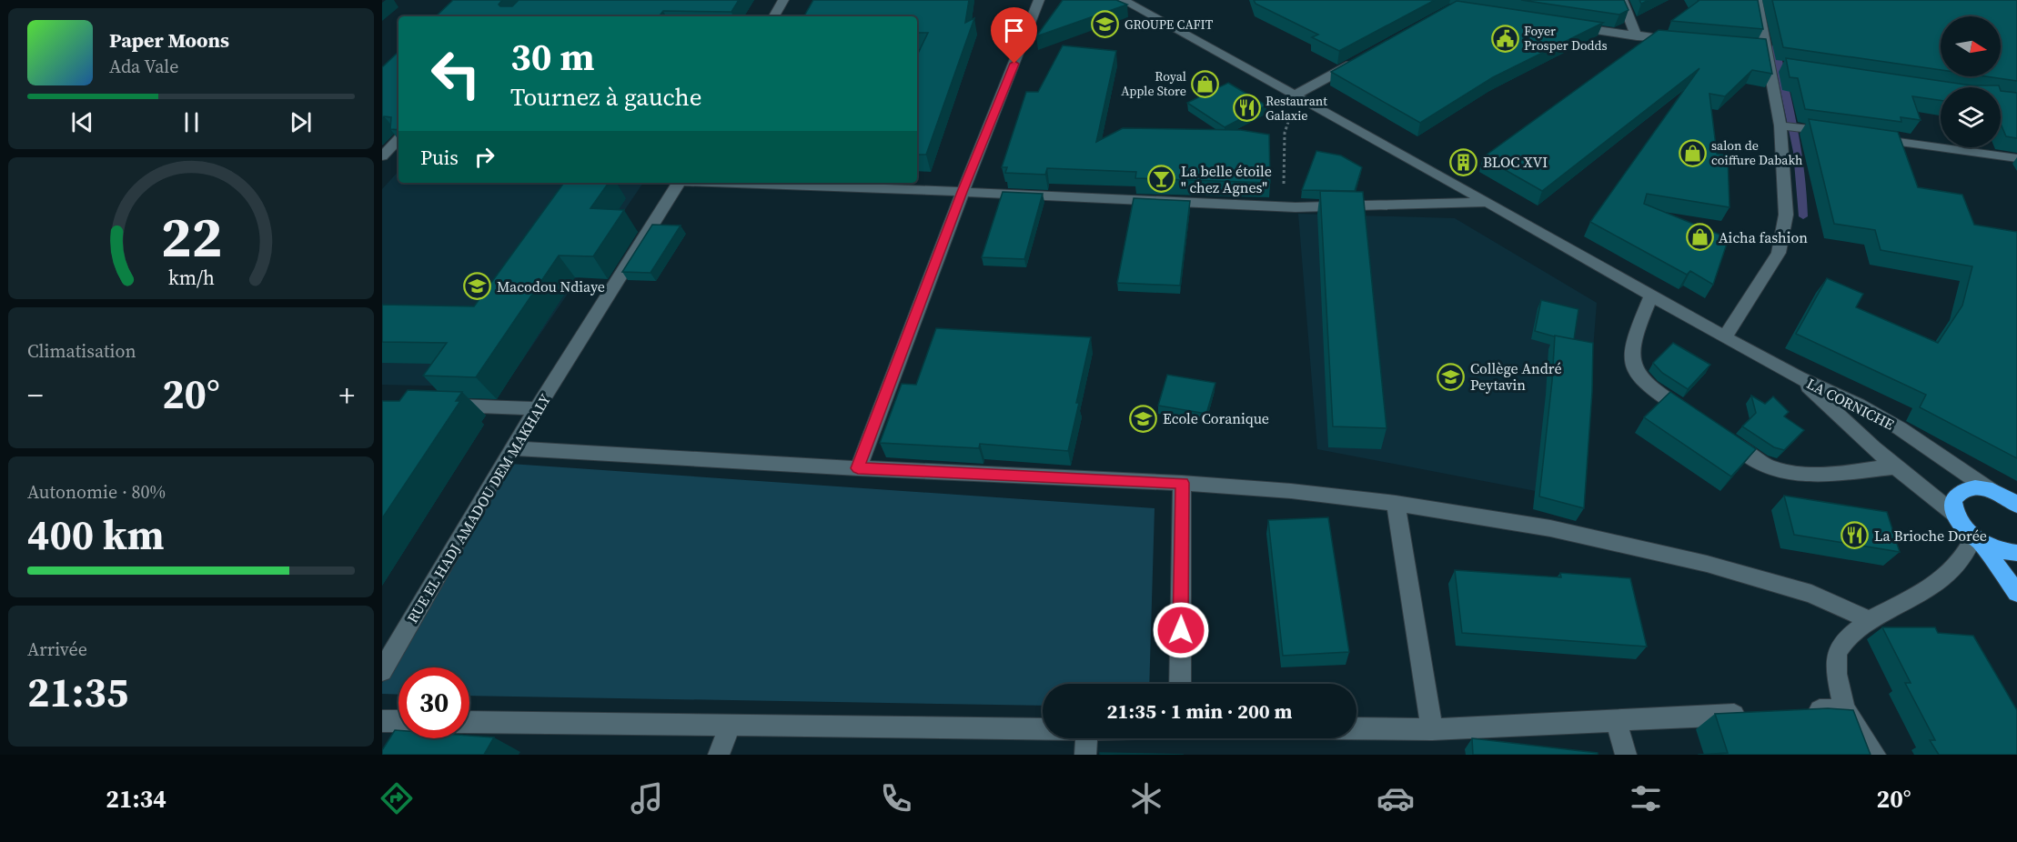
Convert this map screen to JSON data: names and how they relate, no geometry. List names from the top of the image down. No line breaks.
{"streets":{"street":["LA CORNICHE","RUE EL HADJ AMADOU DEM MAKHALY"]},"places":{"school or university":["GROUPE CAFIT","Macodou Ndiaye","Collège André Peytavin","Ecole Coranique"],"public building":["Foyer Prosper Dodds"],"shop":["Royal Apple Store","salon de coiffure Dabakh","Aicha fashion"],"restaurant":["Restaurant Galaxie","La Brioche Dorée"],"building":["BLOC XVI"],"bar":["La belle étoile \" chez Agnes\""]},"north":"right","page":{"turn":["30 m","Tournez à gauche"],"song":["Paper Moons","Ada Vale"],"then":"Puis","tile":["Climatisation",["Autonomie · 80%","400 km"],["Arrivée","21:35"]],"heat":["−","20°","+"],"limit":"30","trip":"21:35 · 1 min · 200 m","tabs":["21:34","20°"],"gauge":["22","km/h"]}}
